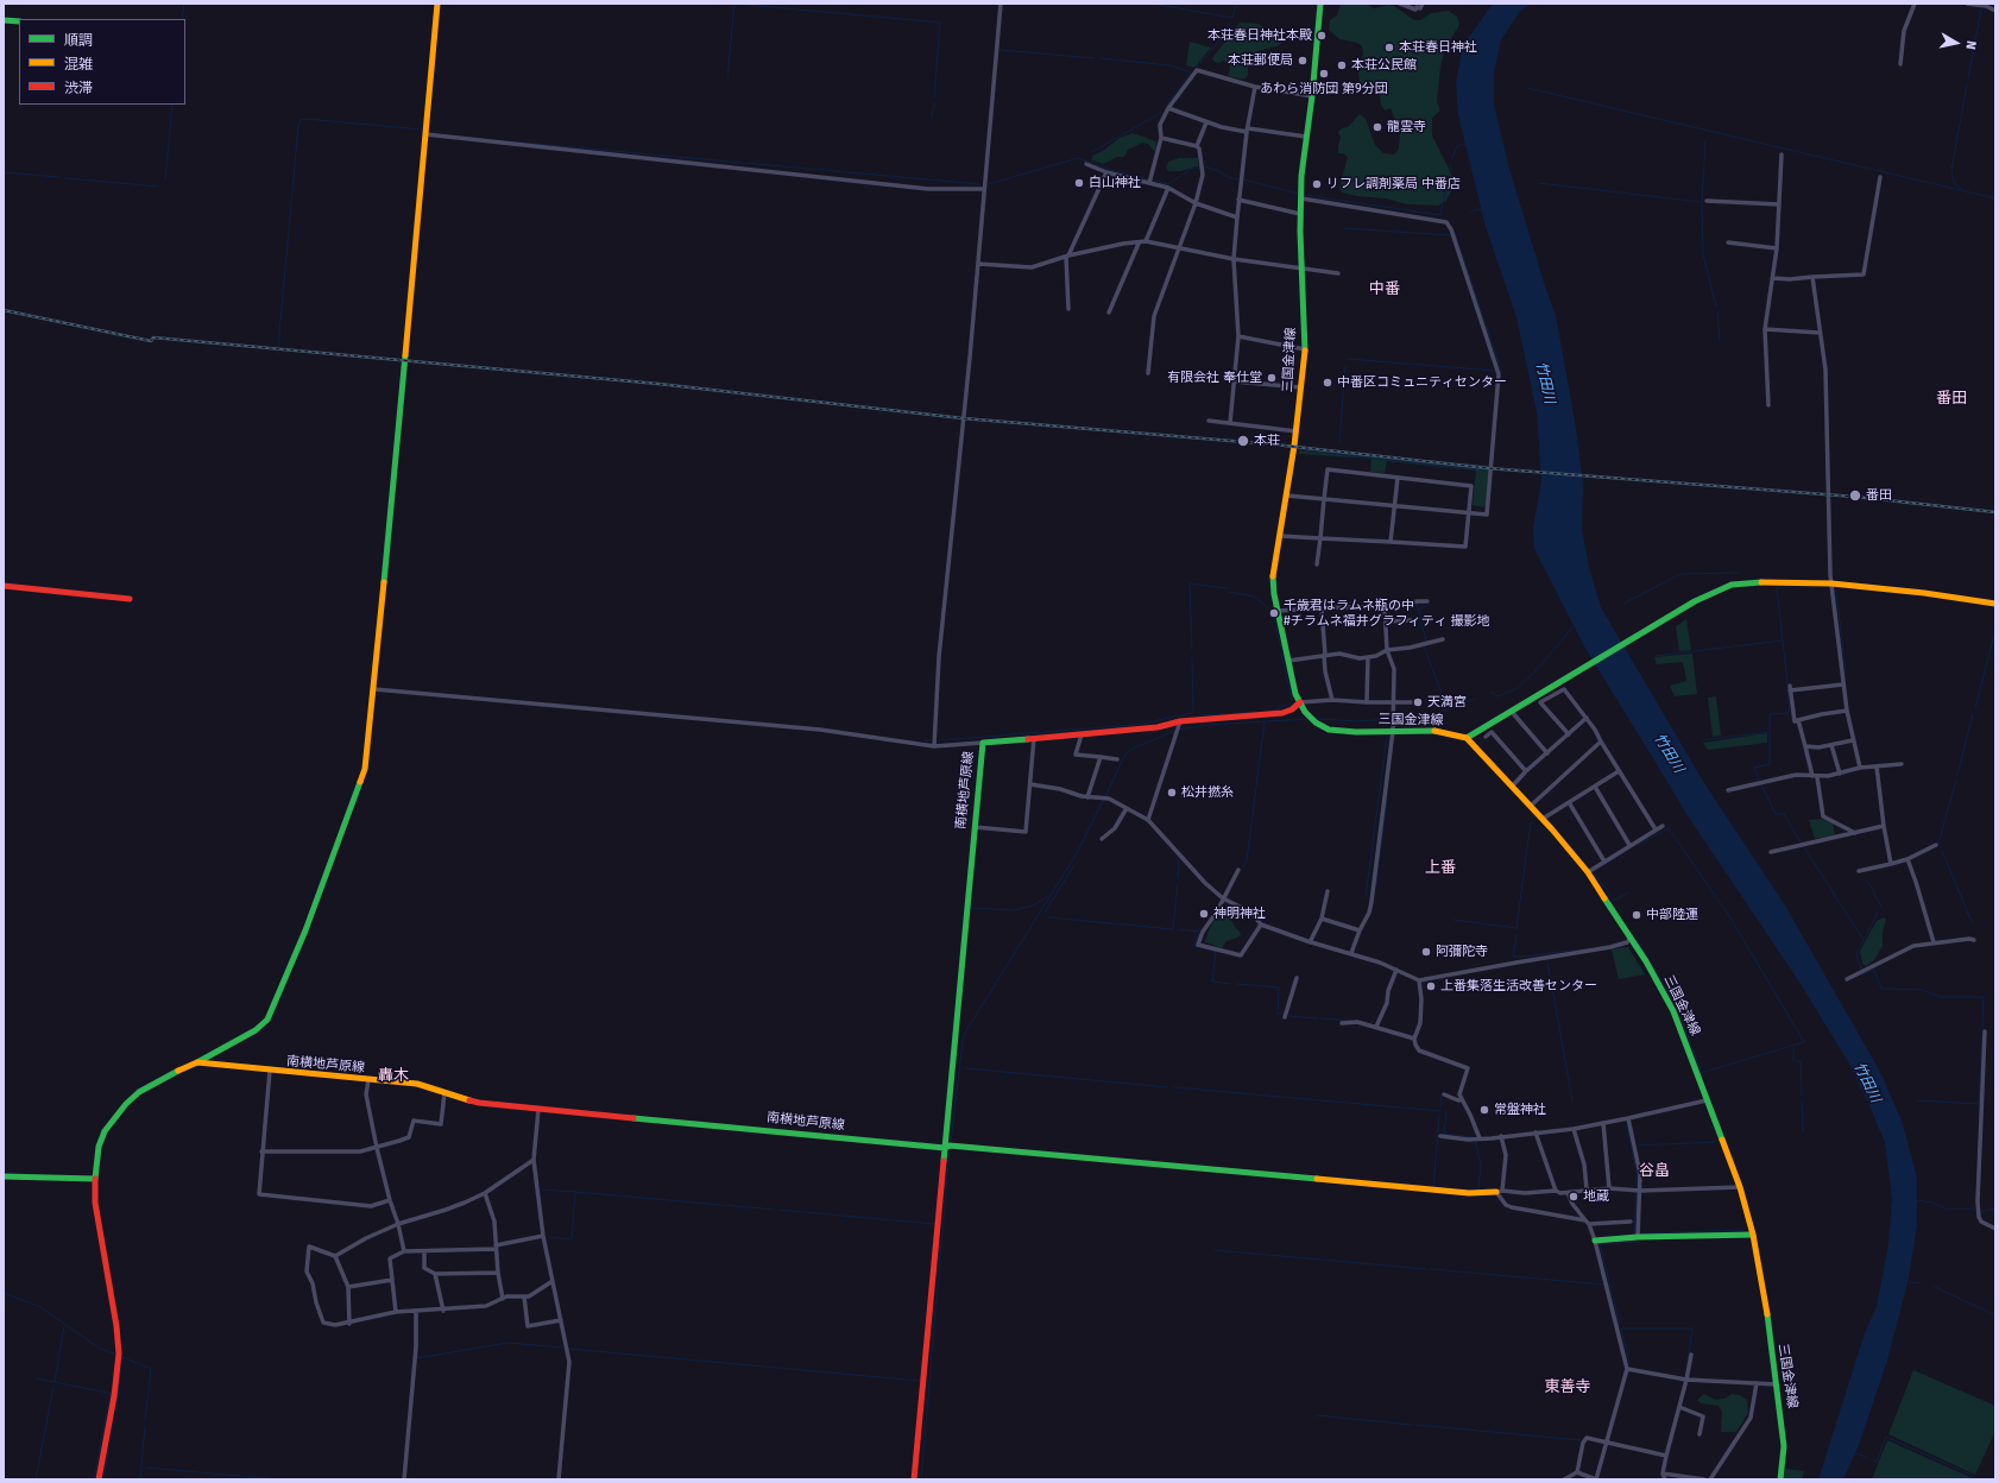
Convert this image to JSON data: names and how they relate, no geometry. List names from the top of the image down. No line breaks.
{"streets":{"main road":["三国金津線","南横地芦原線"]},"crossings":[["三国金津線","南横地芦原線"]],"districts":["中番","番田","上番","轟木","谷畠","東善寺"],"water":["竹田川"],"places":["本荘春日神社本殿","本荘春日神社","本荘郵便局","本荘公民館","あわら消防団 第9分団","龍雲寺","白山神社","リフレ調剤薬局 中番店","有限会社 奉仕堂","中番区コミュニティセンター","本荘","番田","千歳君はラムネ瓶の中 #チラムネ福井グラフィティ 撮影地","天満宮","松井撚糸","神明神社","中部陸運","阿彌陀寺","上番集落生活改善センター","常盤神社","地蔵"],"legend":["順調","混雑","渋滞"],"north":"right"}
